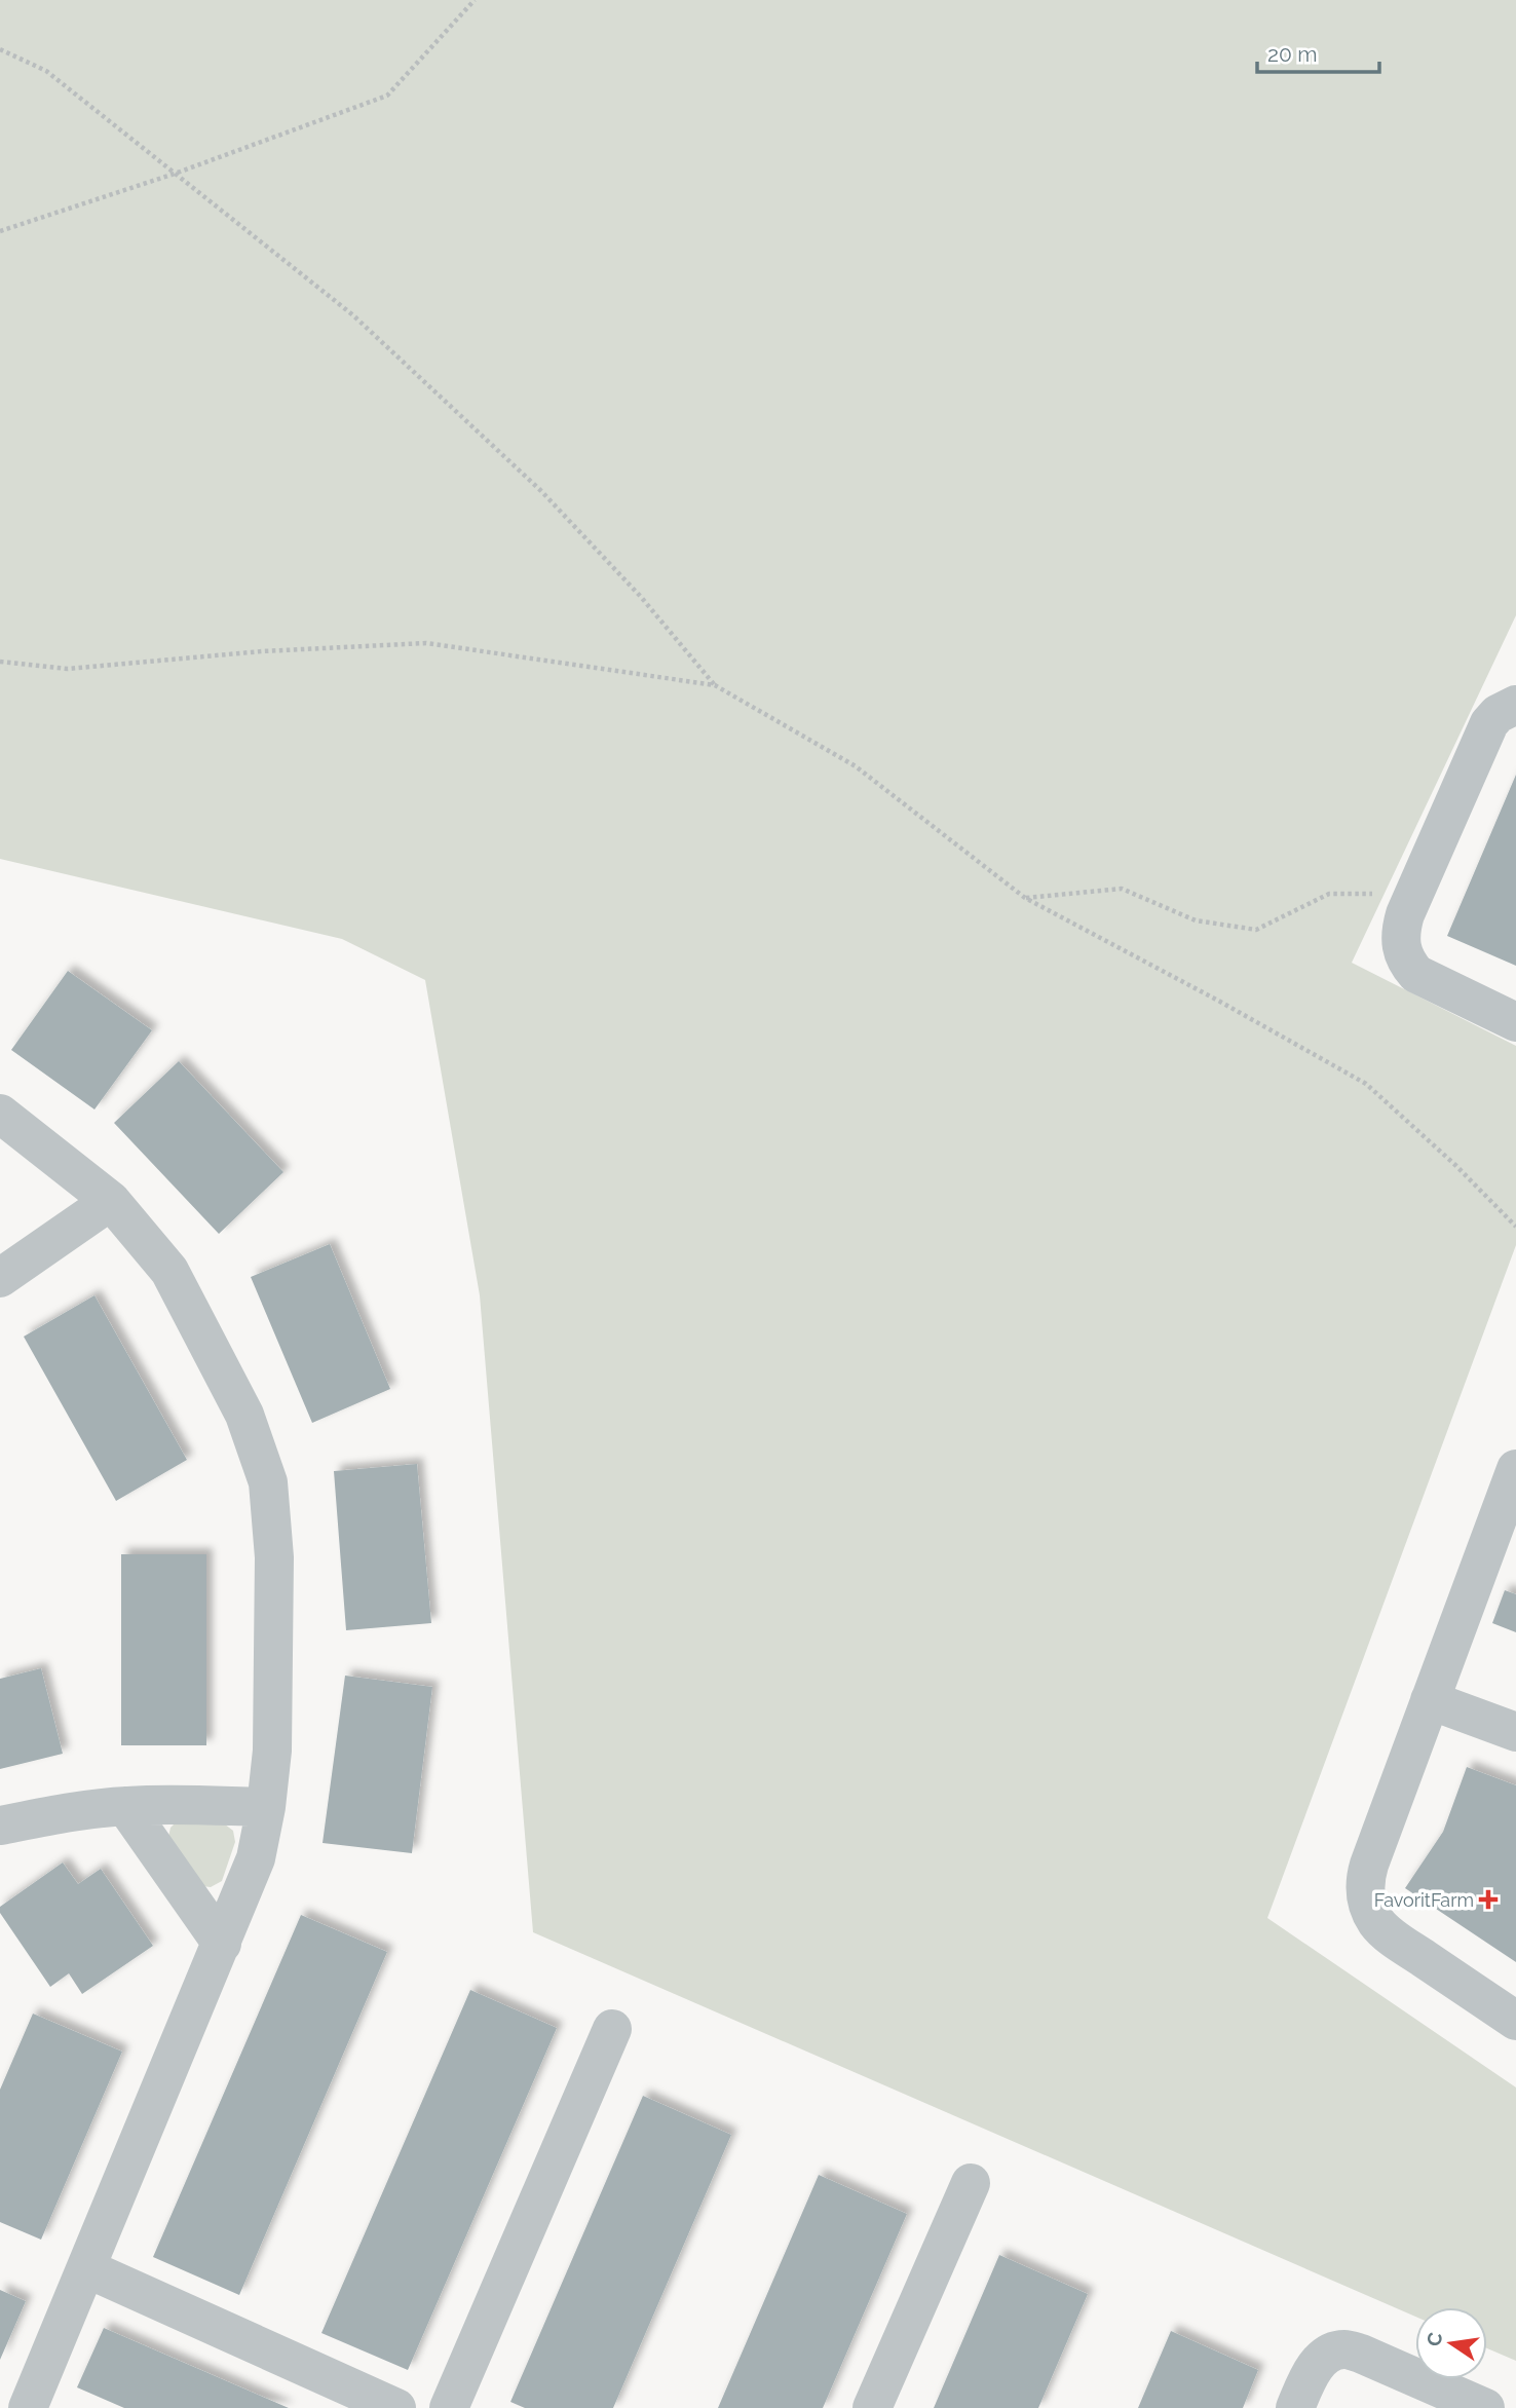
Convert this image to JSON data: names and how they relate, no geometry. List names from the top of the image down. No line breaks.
{"places":{"health":["FavoritFarm"]},"scale_bar":"20 m","north":"left"}
